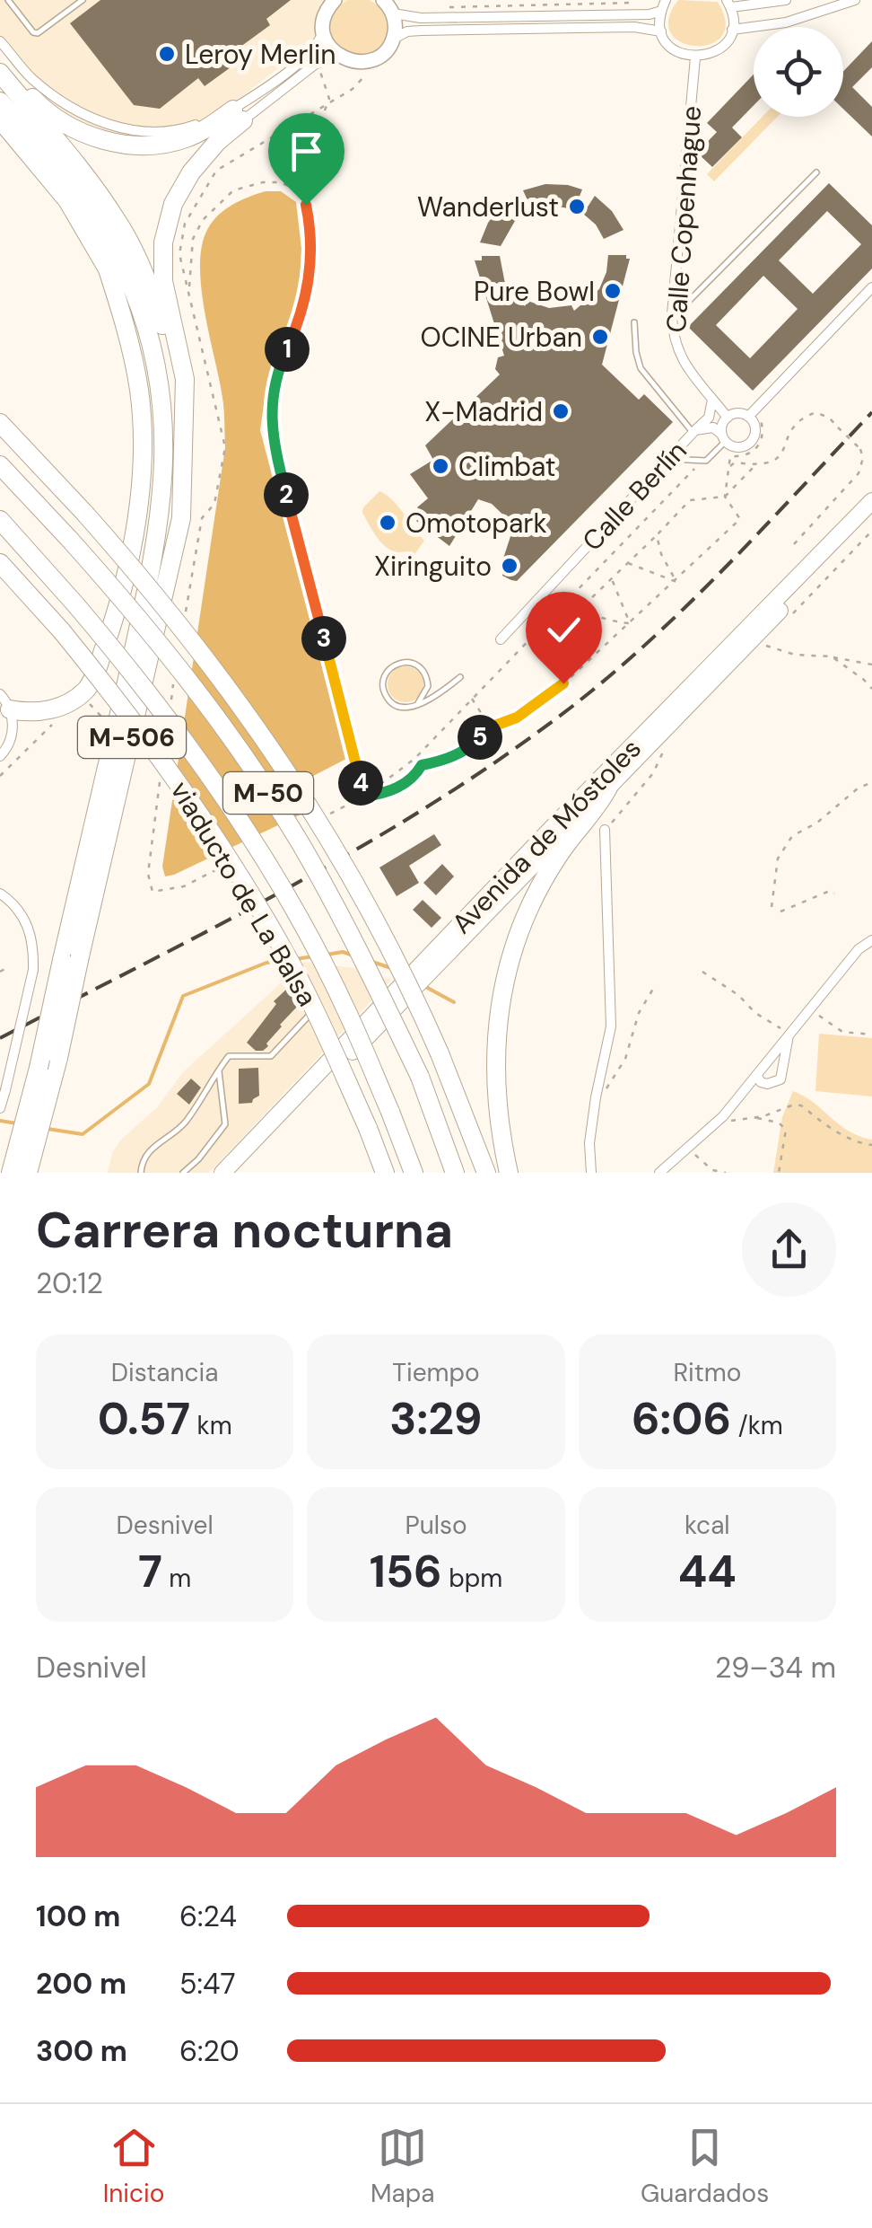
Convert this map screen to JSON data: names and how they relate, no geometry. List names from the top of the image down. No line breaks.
{"streets":{"highway":["M-506","M-50","viaducto de La Balsa"],"main road":["Avenida de Móstoles"],"street":["Calle Copenhague","Calle Berlín"]},"crossings":[["Calle Copenhague","Calle Berlín"]],"places":["Leroy Merlin","Wanderlust","Pure Bowl","OCINE Urban","X-Madrid","Climbat","Omotopark","Xiringuito"],"page":{"pins":["1","2","3","5","4"],"heading":["Carrera nocturna","20:12"],"stats":[["Distancia","0.57 km"],["Tiempo","3:29"],["Ritmo","6:06 /km"],["Desnivel","7 m"],["Pulso","156 bpm"],["kcal","44"]],"chart":["Desnivel","29–34 m"],"list":[{"name":"100 m","note":"6:24"},{"name":"200 m","note":"5:47"},{"name":"300 m","note":"6:20"}],"tabs":["Inicio","Mapa","Guardados"]}}
